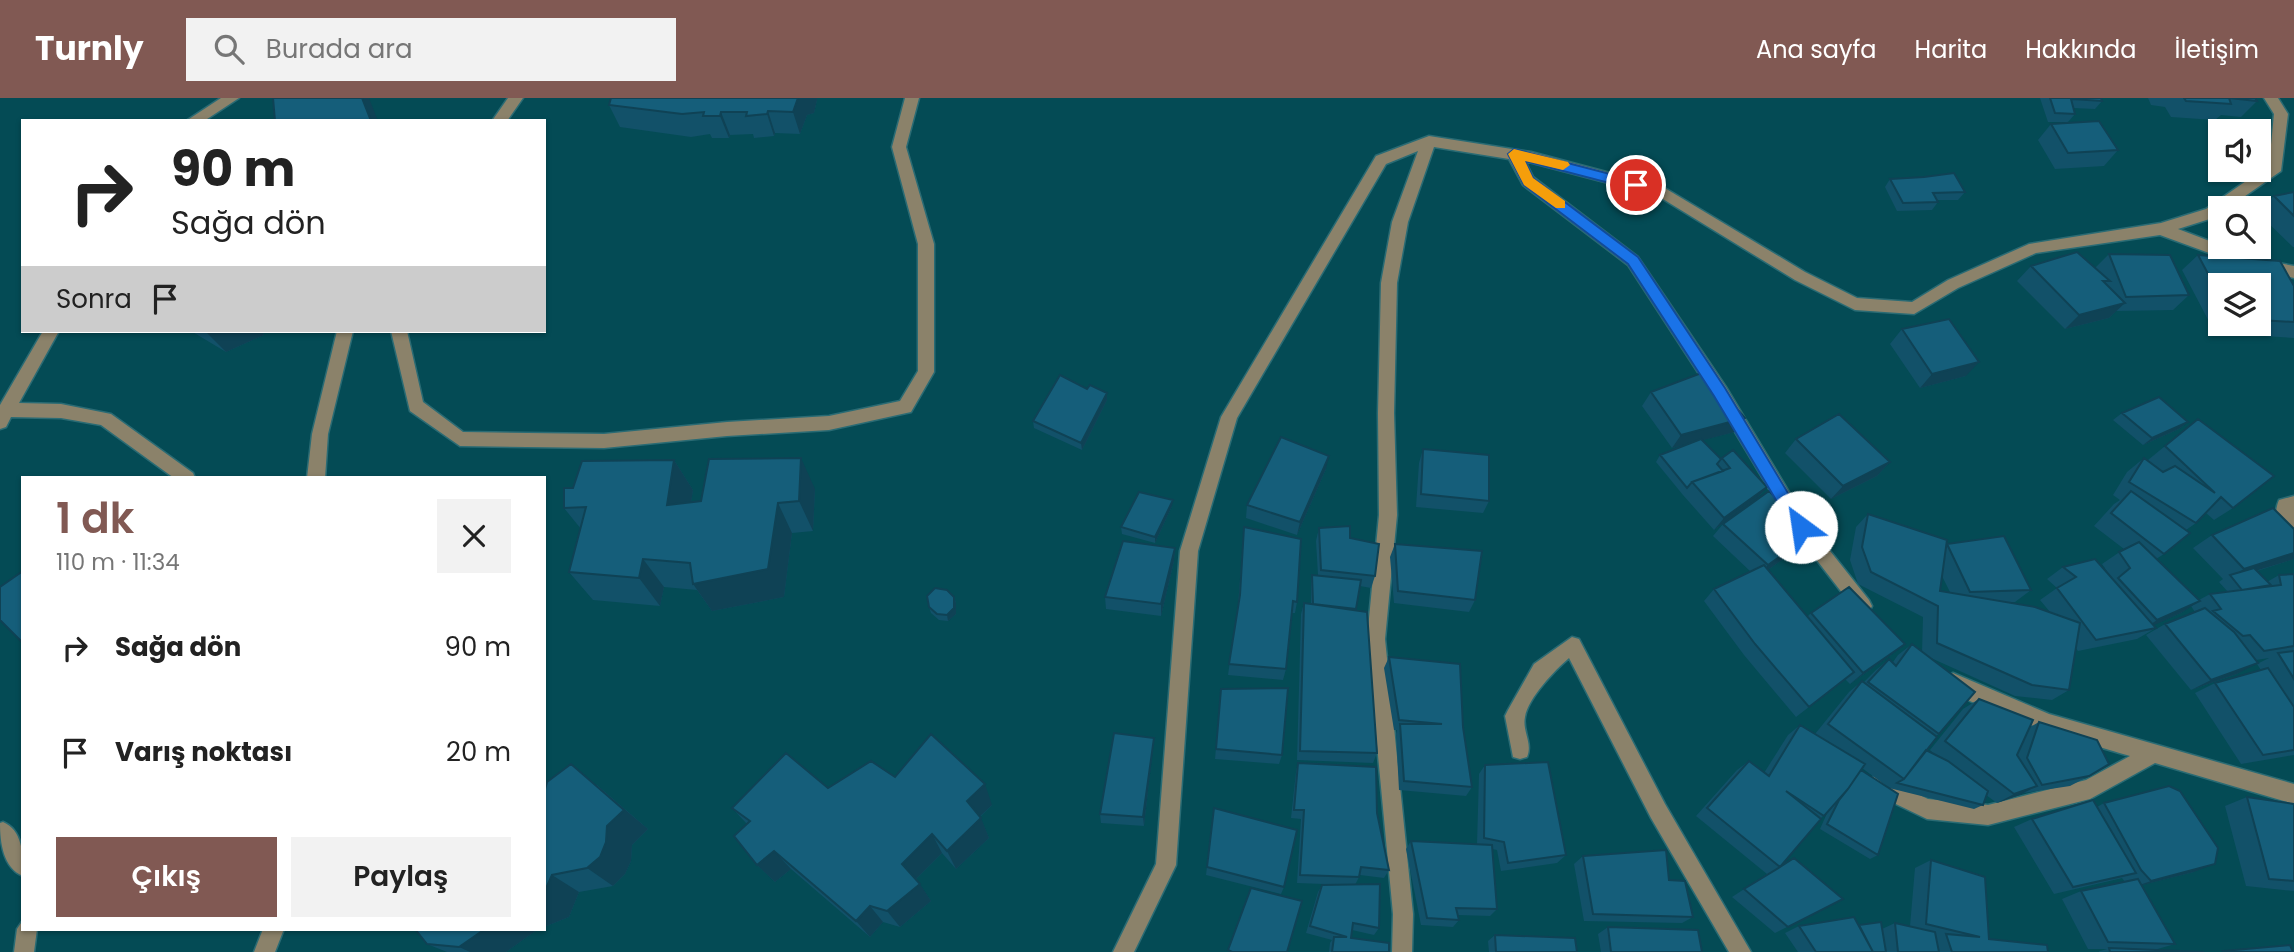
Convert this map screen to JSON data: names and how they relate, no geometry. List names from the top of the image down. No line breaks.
{"page":{"header":"Turnly","search":"Burada ara","nav":["Ana sayfa","Harita","Hakkında","İletişim"],"turn":["90 m","Sağa dön"],"then":"Sonra","heading":["1 dk","110 m · 11:34"],"list":[{"name":"Sağa dön","value":"90 m"},{"name":"Varış noktası","value":"20 m"}],"buttons":["Çıkış","Paylaş"]}}
